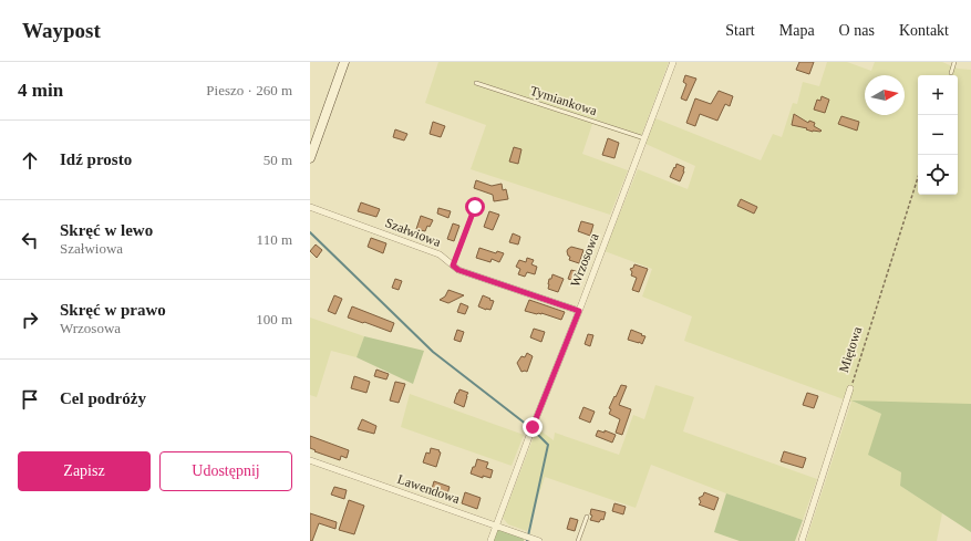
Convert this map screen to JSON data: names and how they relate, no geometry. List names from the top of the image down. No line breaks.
{"streets":{"street":["Szałwiowa","Wrzosowa","Miętowa","Lawendowa"],"lane":["Tymiankowa"]},"crossings":[["Tymiankowa","Wrzosowa"],["Szałwiowa","Wrzosowa"],["Wrzosowa","Lawendowa"]],"north":"right","page":{"header":"Waypost","nav":["Start","Mapa","O nas","Kontakt"],"heading":["4 min","Pieszo · 260 m"],"map_buttons":["+","−"],"list":[["Idź prosto","50 m"],["Skręć w lewo","Szałwiowa","110 m"],["Skręć w prawo","Wrzosowa","100 m"],"Cel podróży"],"buttons":["Zapisz","Udostępnij"]}}
